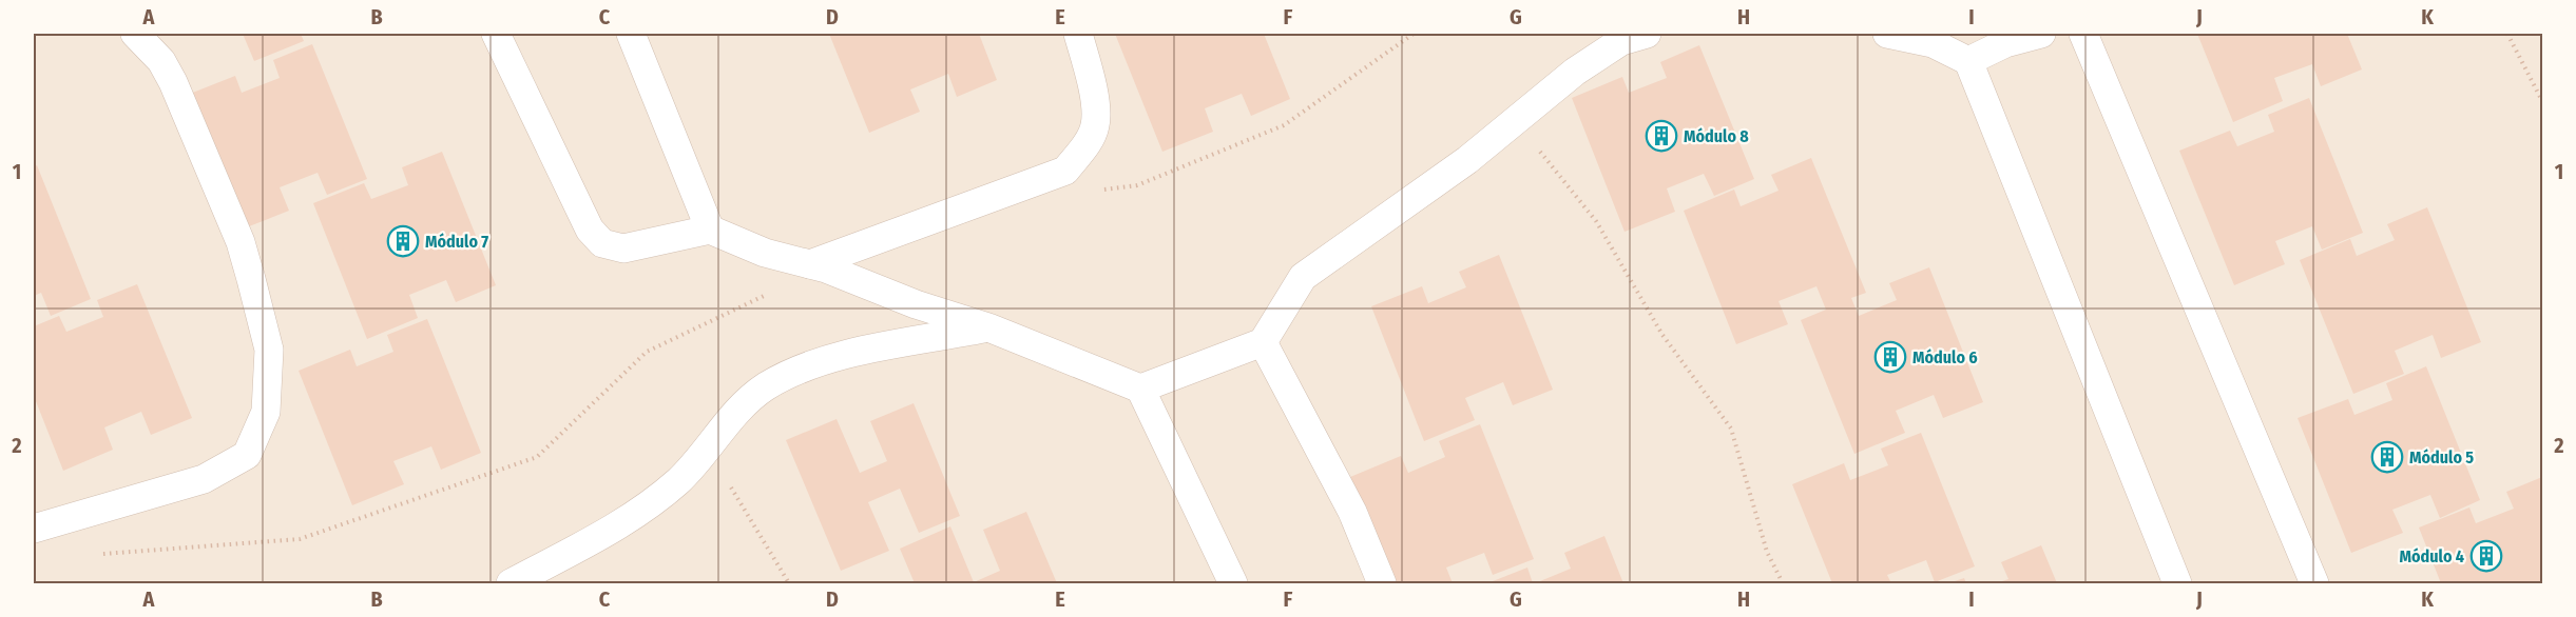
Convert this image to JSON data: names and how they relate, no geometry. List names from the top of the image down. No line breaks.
{"places":{"building":["Módulo 8","Módulo 7","Módulo 6","Módulo 5","Módulo 4"]},"grid":{"columns":["A","B","C","D","E","F","G","H","I","J","K"],"rows":["1","2"]}}
